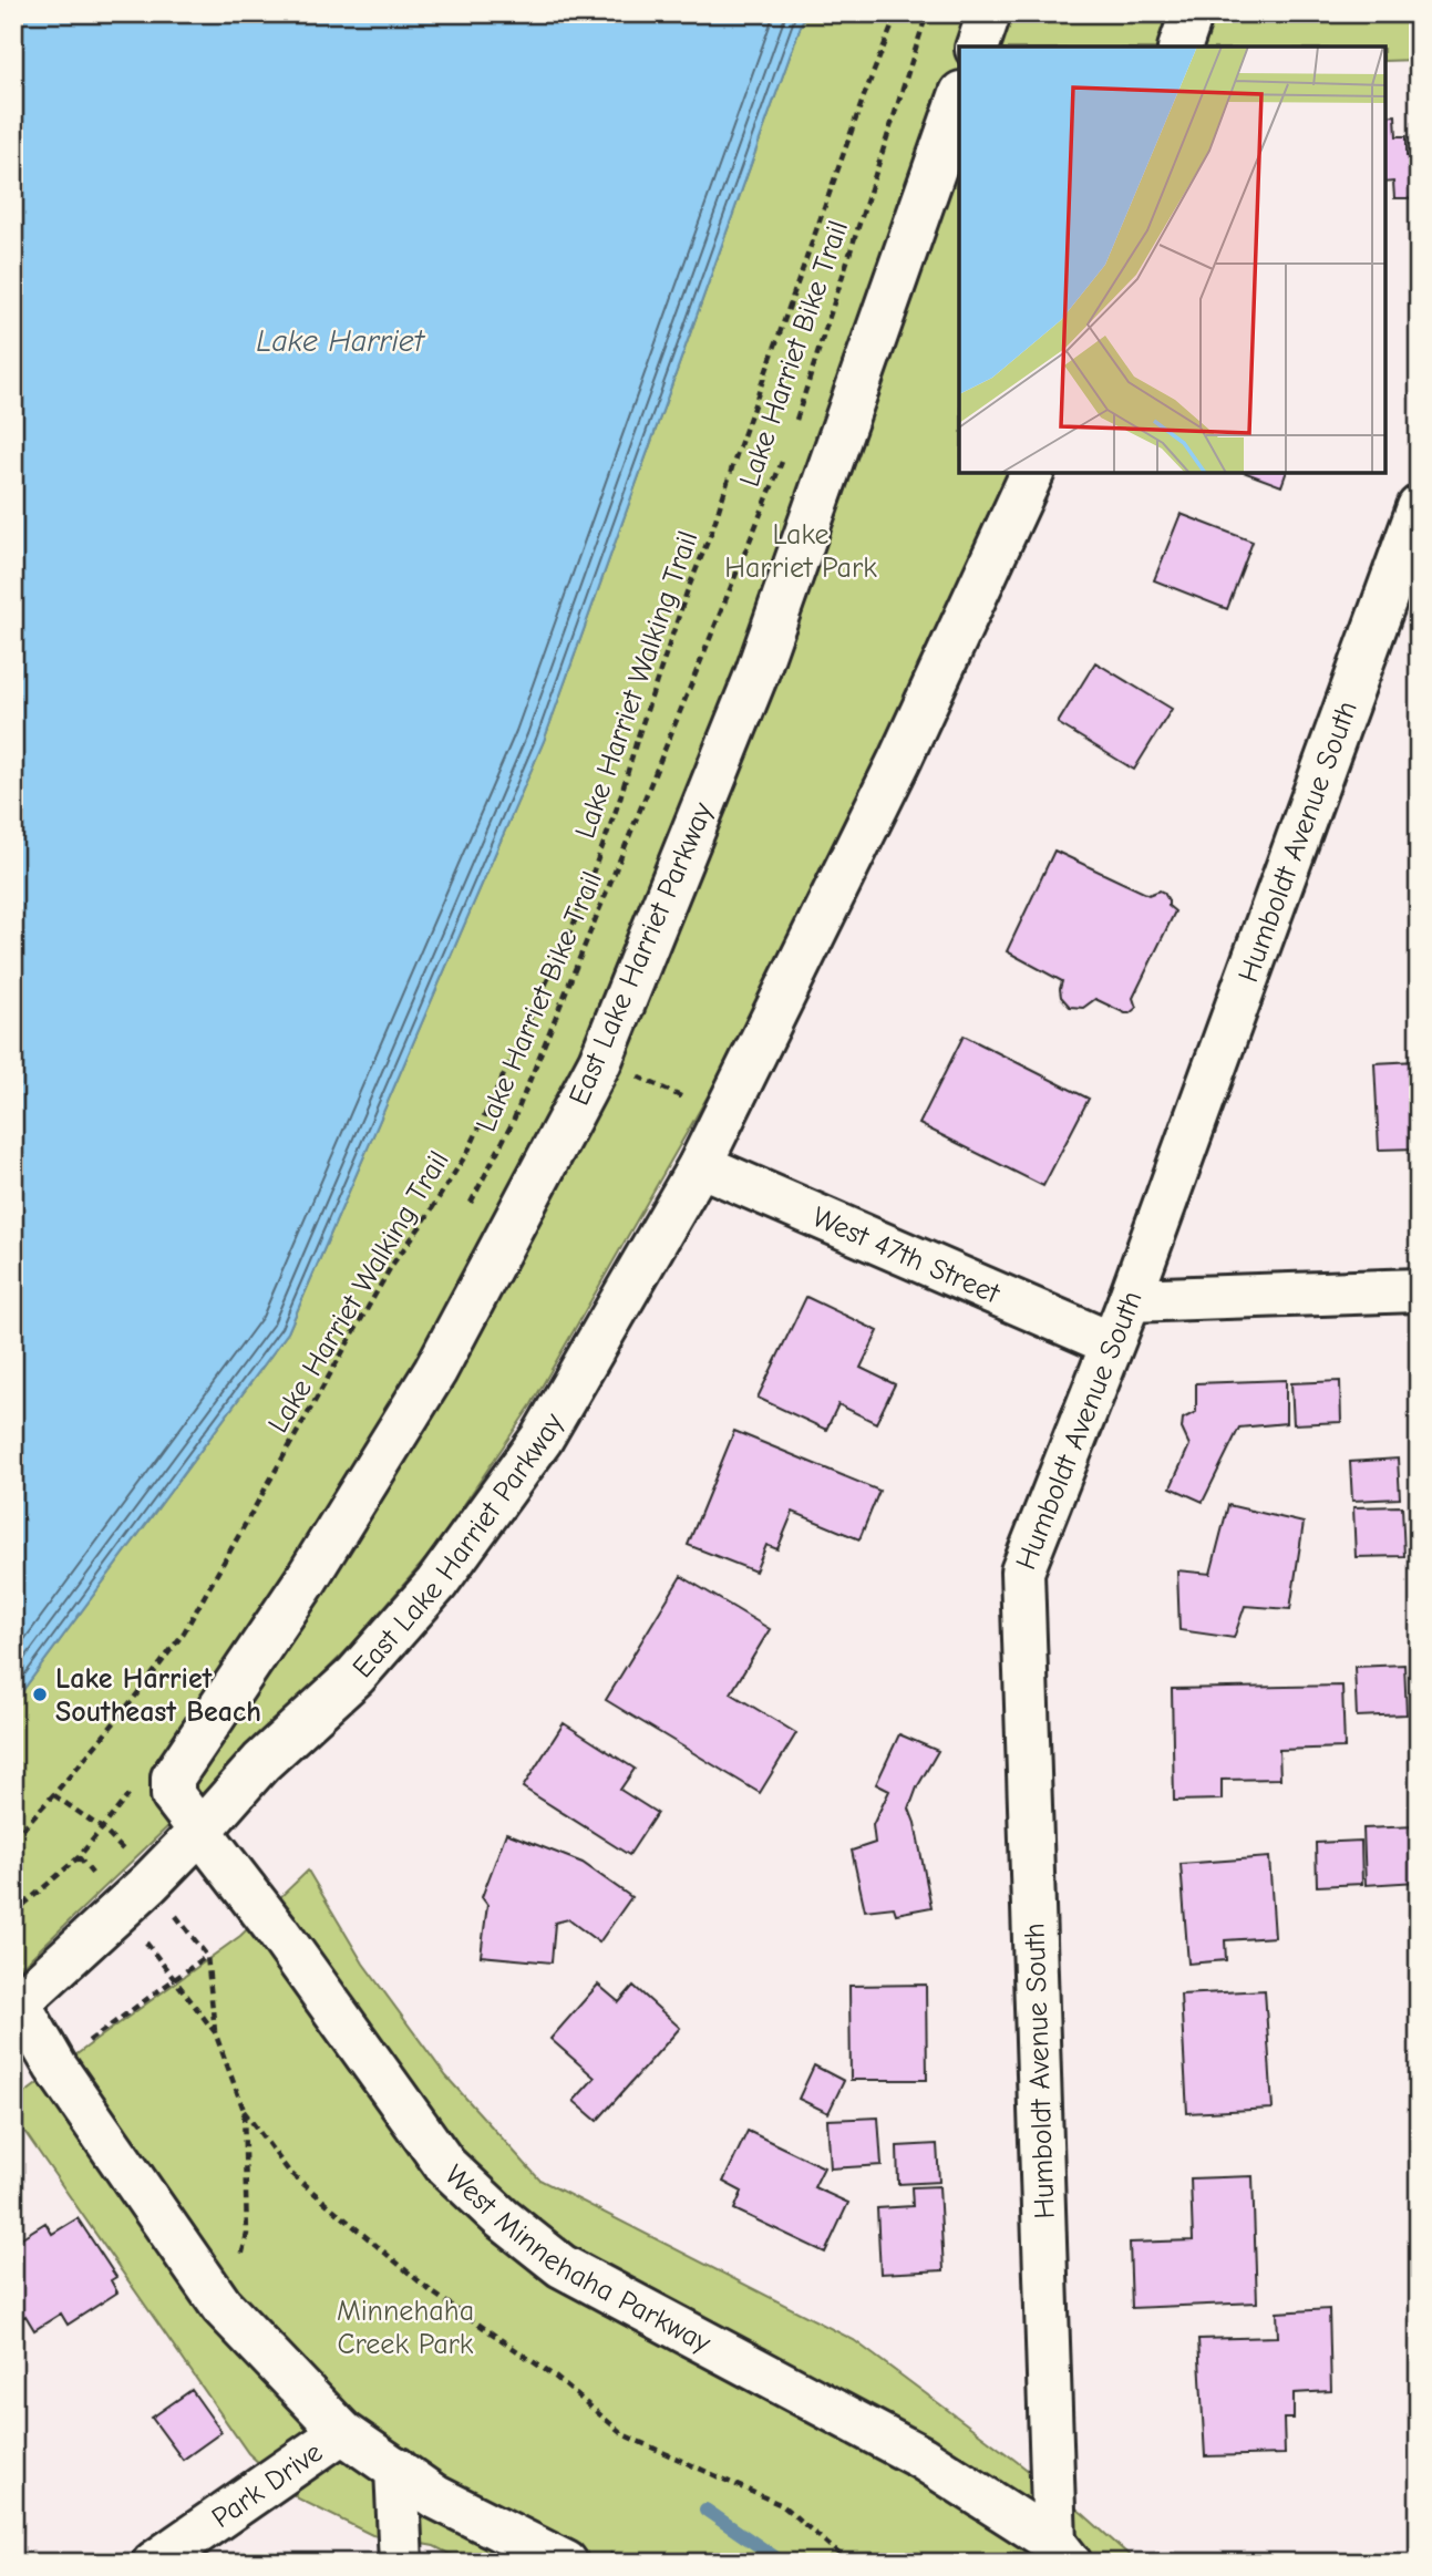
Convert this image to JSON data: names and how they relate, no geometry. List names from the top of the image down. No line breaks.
{"streets":{"street":["Humboldt Avenue South","East Lake Harriet Parkway","West 47th Street","West Minnehaha Parkway","Park Drive"],"path":["Lake Harriet Bike Trail","Lake Harriet Walking Trail"]},"crossings":[["Humboldt Avenue South","West 47th Street"],["Humboldt Avenue South","West Minnehaha Parkway"],["East Lake Harriet Parkway","West 47th Street"],["East Lake Harriet Parkway","West Minnehaha Parkway"]],"water":["Lake Harriet"],"parks":["Lake Harriet Park","Minnehaha Creek Park"],"places":["Lake Harriet Southeast Beach"]}
